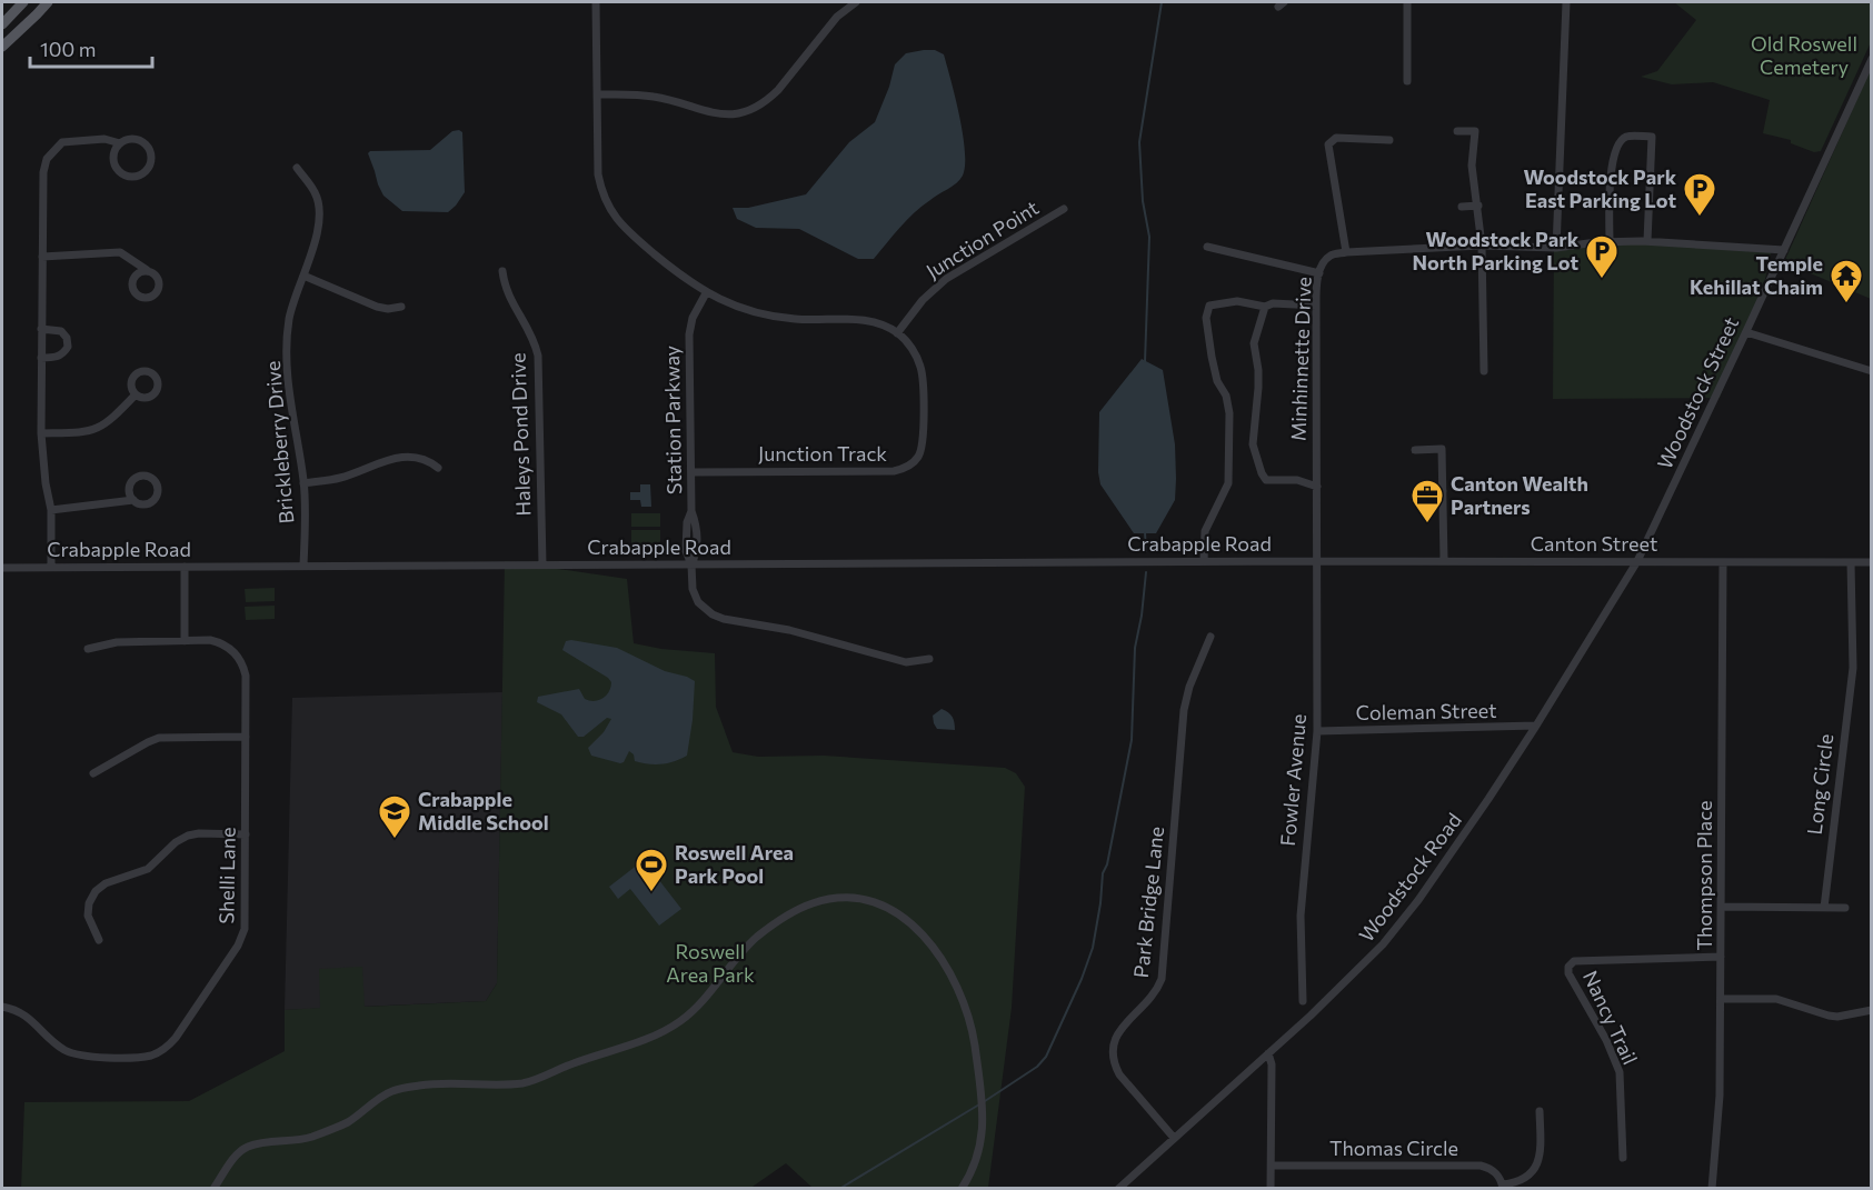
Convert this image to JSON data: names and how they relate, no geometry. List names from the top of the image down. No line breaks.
{"streets":{"street":["Junction Point","Minhinnette Drive","Woodstock Street","Station Parkway","Haleys Pond Drive","Brickleberry Drive","Junction Track","Crabapple Road","Canton Street","Coleman Street","Fowler Avenue","Long Circle","Shelli Lane","Thompson Place","Woodstock Road","Park Bridge Lane","Nancy Trail","Thomas Circle"]},"crossings":[["Junction Point","Junction Track"],["Minhinnette Drive","Crabapple Road"],["Minhinnette Drive","Canton Street"],["Minhinnette Drive","Fowler Avenue"],["Woodstock Street","Canton Street"],["Woodstock Street","Woodstock Road"],["Station Parkway","Junction Track"],["Station Parkway","Crabapple Road"],["Haleys Pond Drive","Crabapple Road"],["Brickleberry Drive","Crabapple Road"],["Crabapple Road","Canton Street"],["Crabapple Road","Fowler Avenue"],["Canton Street","Fowler Avenue"],["Canton Street","Long Circle"],["Canton Street","Thompson Place"],["Canton Street","Woodstock Road"],["Coleman Street","Fowler Avenue"],["Coleman Street","Woodstock Road"],["Thompson Place","Nancy Trail"],["Woodstock Road","Park Bridge Lane"]],"parks":["Old Roswell Cemetery","Roswell Area Park"],"places":{"parking":["Woodstock Park East Parking Lot","Woodstock Park North Parking Lot"],"temple":["Temple Kehillat Chaim"],"office":["Canton Wealth Partners"],"school or university":["Crabapple Middle School"],"sports":["Roswell Area Park Pool"]},"scale_bar":"100 m"}
